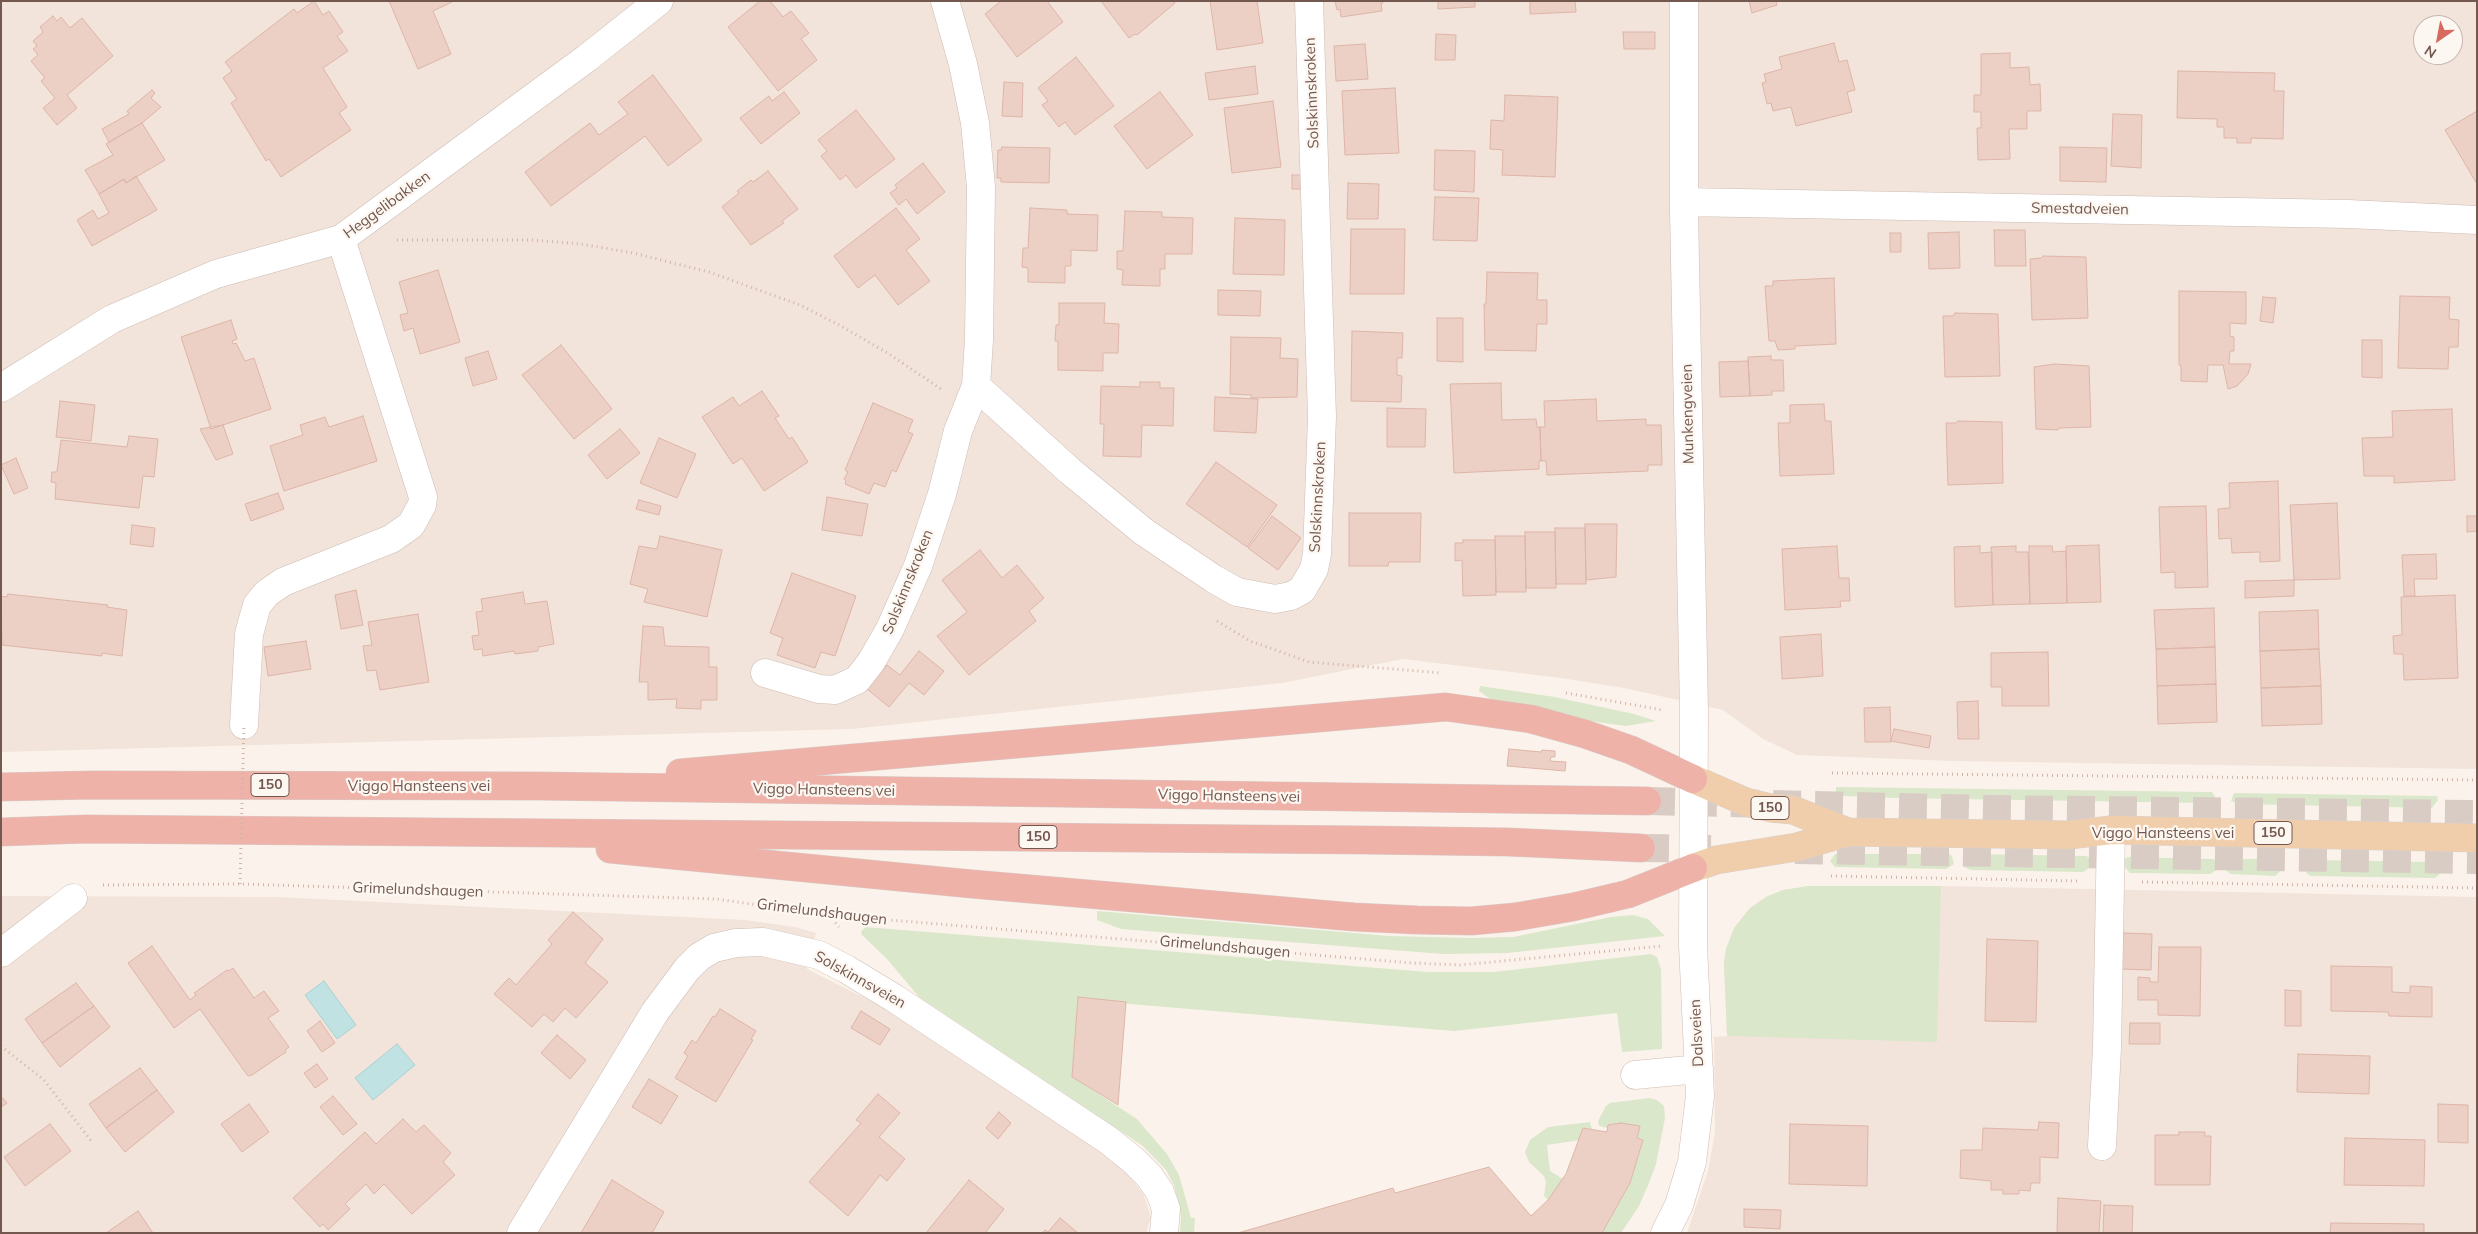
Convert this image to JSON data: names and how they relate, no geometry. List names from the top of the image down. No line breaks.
{"streets":{"highway":["150","Viggo Hansteens vei"],"street":["Solskinnskroken","Heggelibakken","Smestadveien","Munkengveien","Solskinnsveien","Dalsveien"],"path":["Grimelundshaugen"]},"crossings":[["Smestadveien","Munkengveien"],["Munkengveien","Viggo Hansteens vei"],["Munkengveien","Dalsveien"],["Viggo Hansteens vei","Dalsveien"]],"north":"bottom left"}
